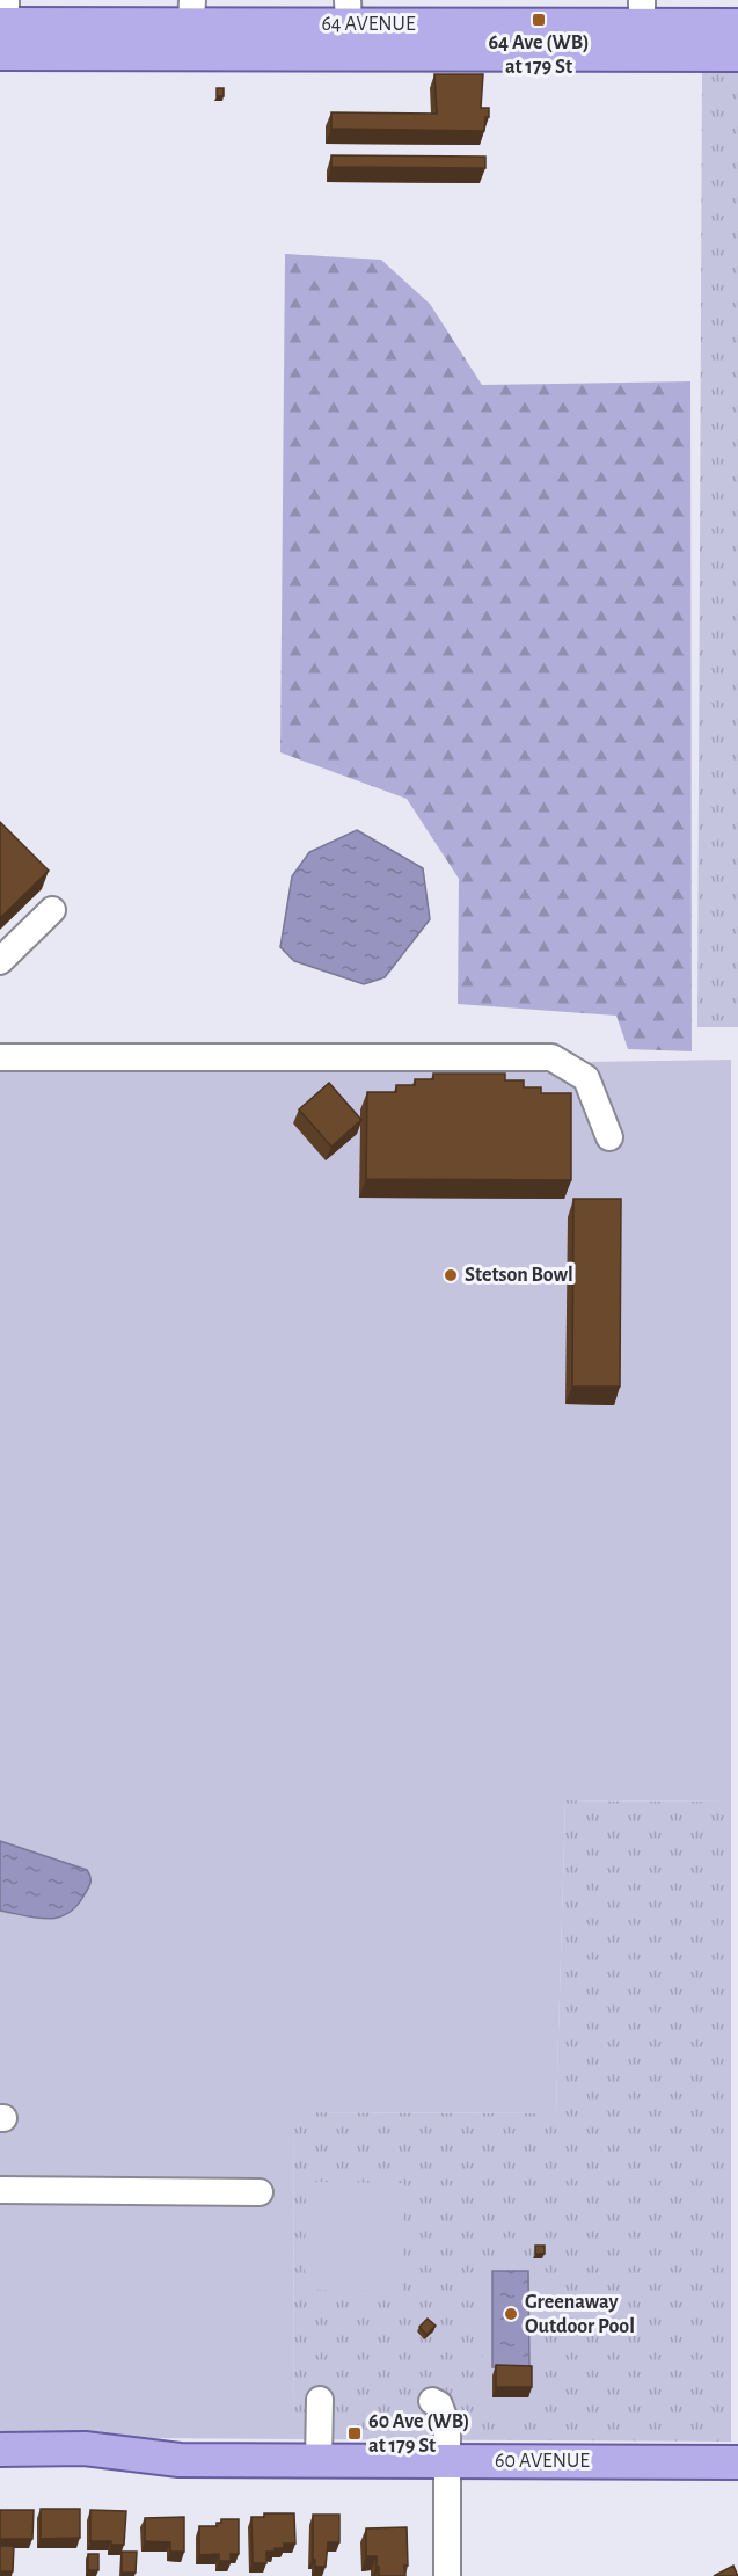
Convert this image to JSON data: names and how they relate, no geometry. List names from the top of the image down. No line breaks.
{"streets":{"main road":["64 AVENUE","60 AVENUE"]},"places":{"transit":["64 Ave (WB) at 179 St","60 Ave (WB) at 179 St"],"other":["Stetson Bowl","Greenaway Outdoor Pool"]}}
